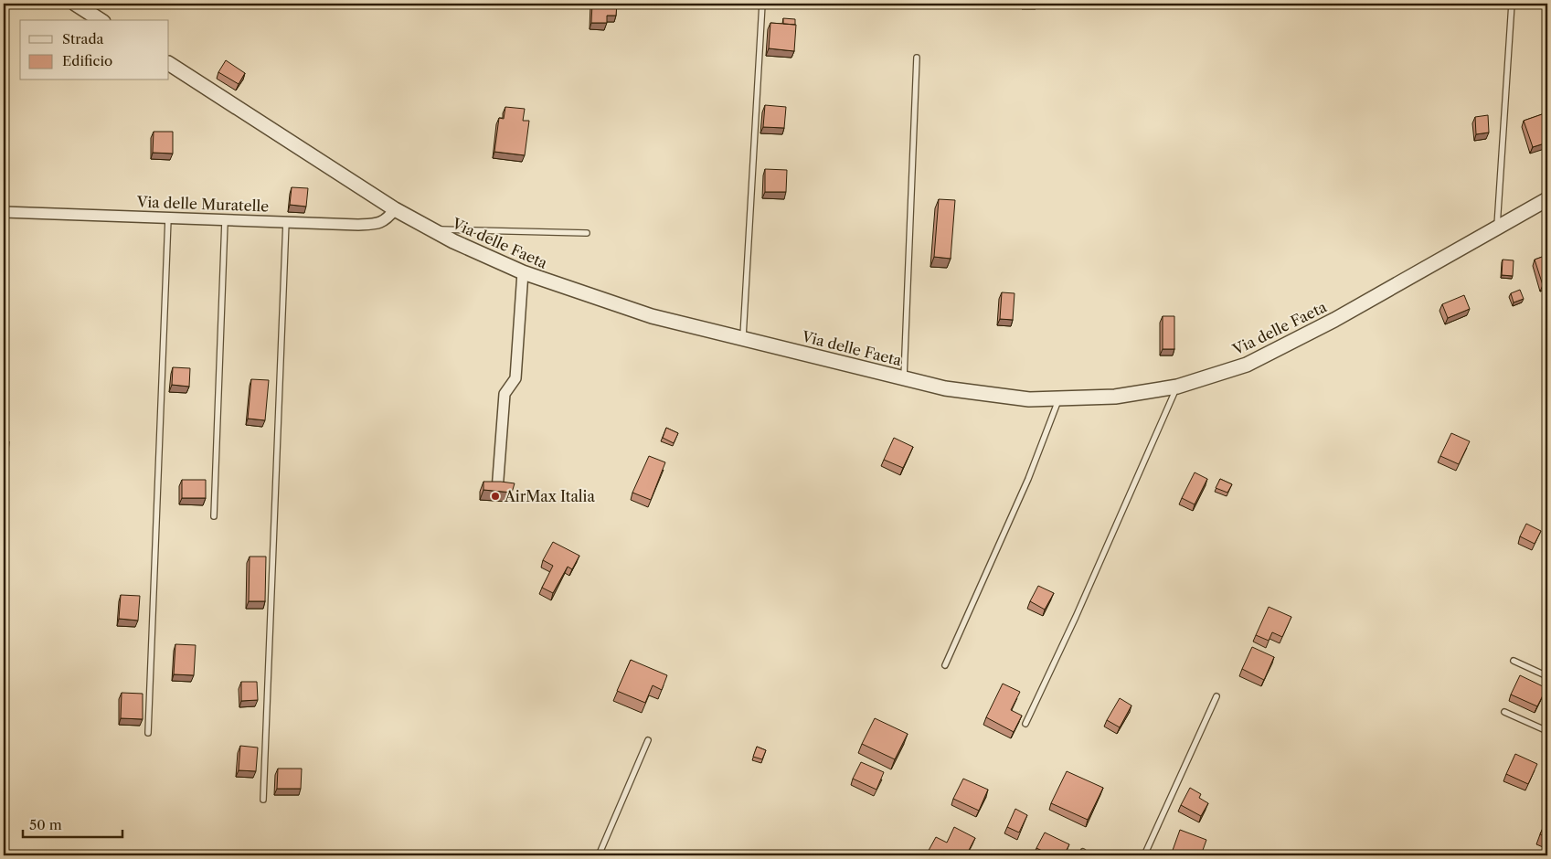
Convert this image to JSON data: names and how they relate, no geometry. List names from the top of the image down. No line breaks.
{"streets":{"street":["Via delle Muratelle","Via delle Faeta"]},"crossings":[["Via delle Muratelle","Via delle Faeta"]],"places":["AirMax Italia"],"legend":["Strada","Edificio"],"scale_bar":"50 m"}
